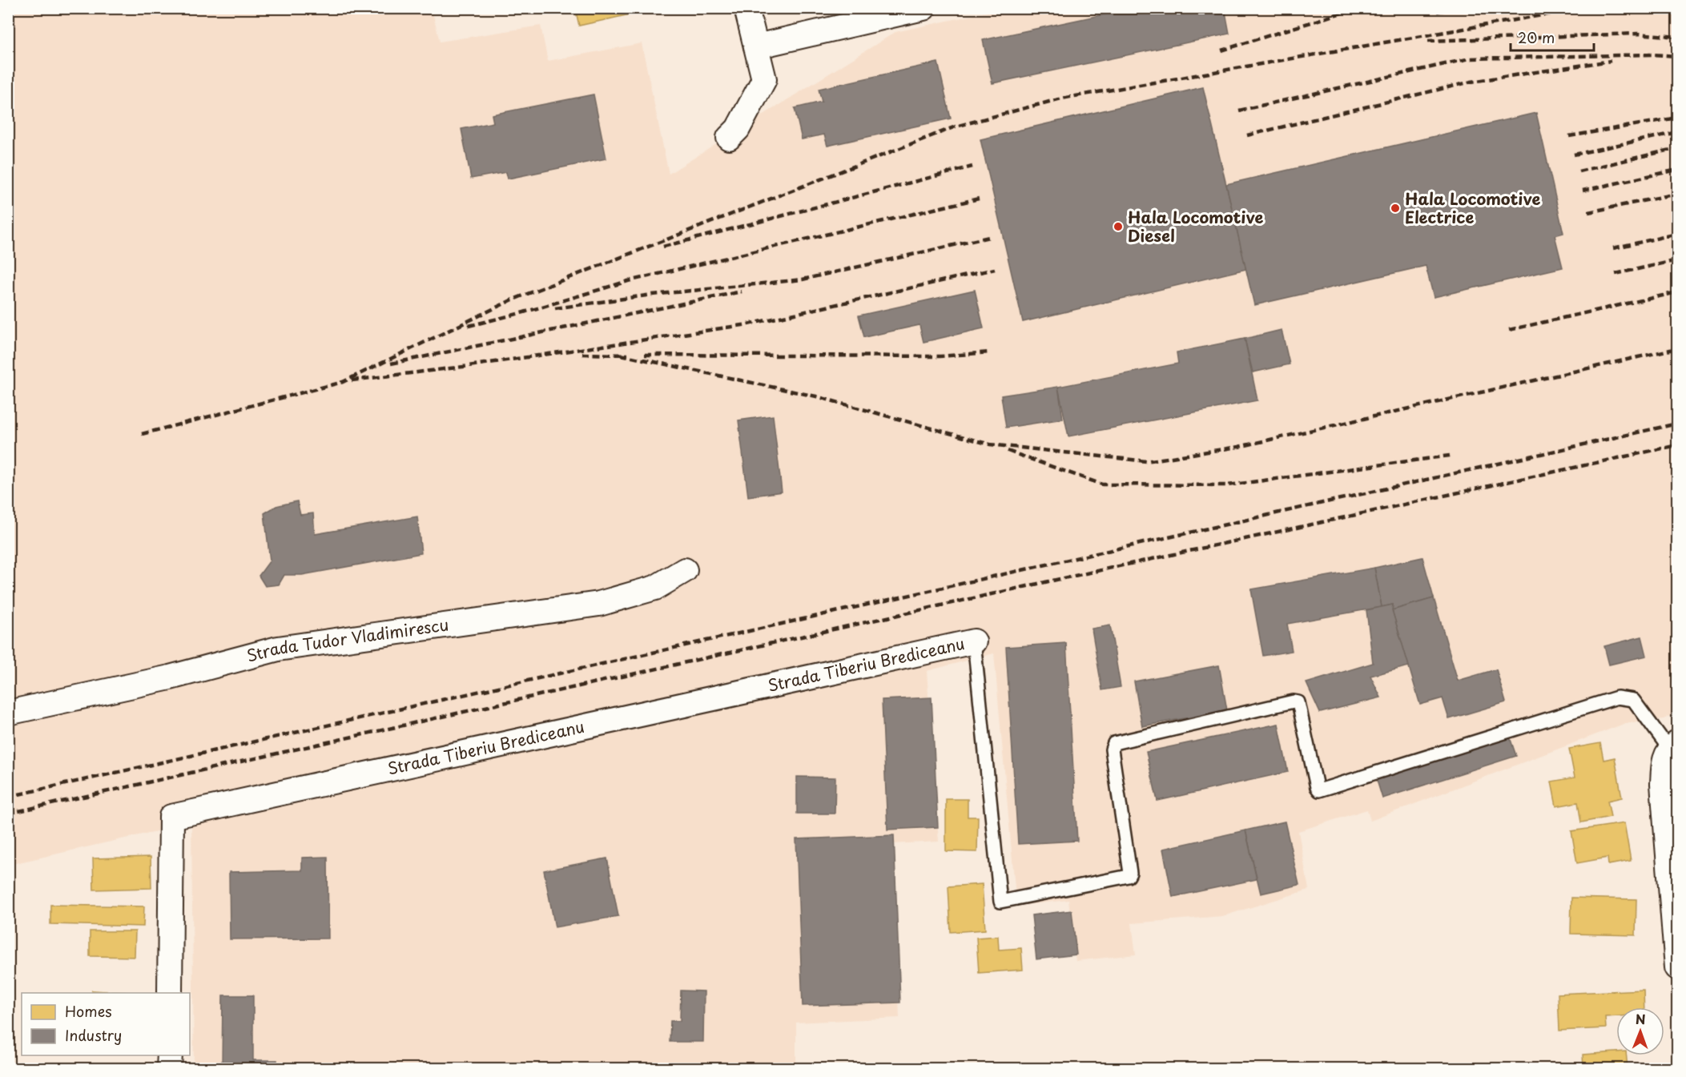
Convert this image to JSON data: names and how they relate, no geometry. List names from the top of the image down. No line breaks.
{"streets":{"street":["Strada Tudor Vladimirescu","Strada Tiberiu Brediceanu"]},"places":["Hala Locomotive Electrice","Hala Locomotive Diesel"],"legend":["Homes","Industry"],"scale_bar":"20 m","north":"top"}
